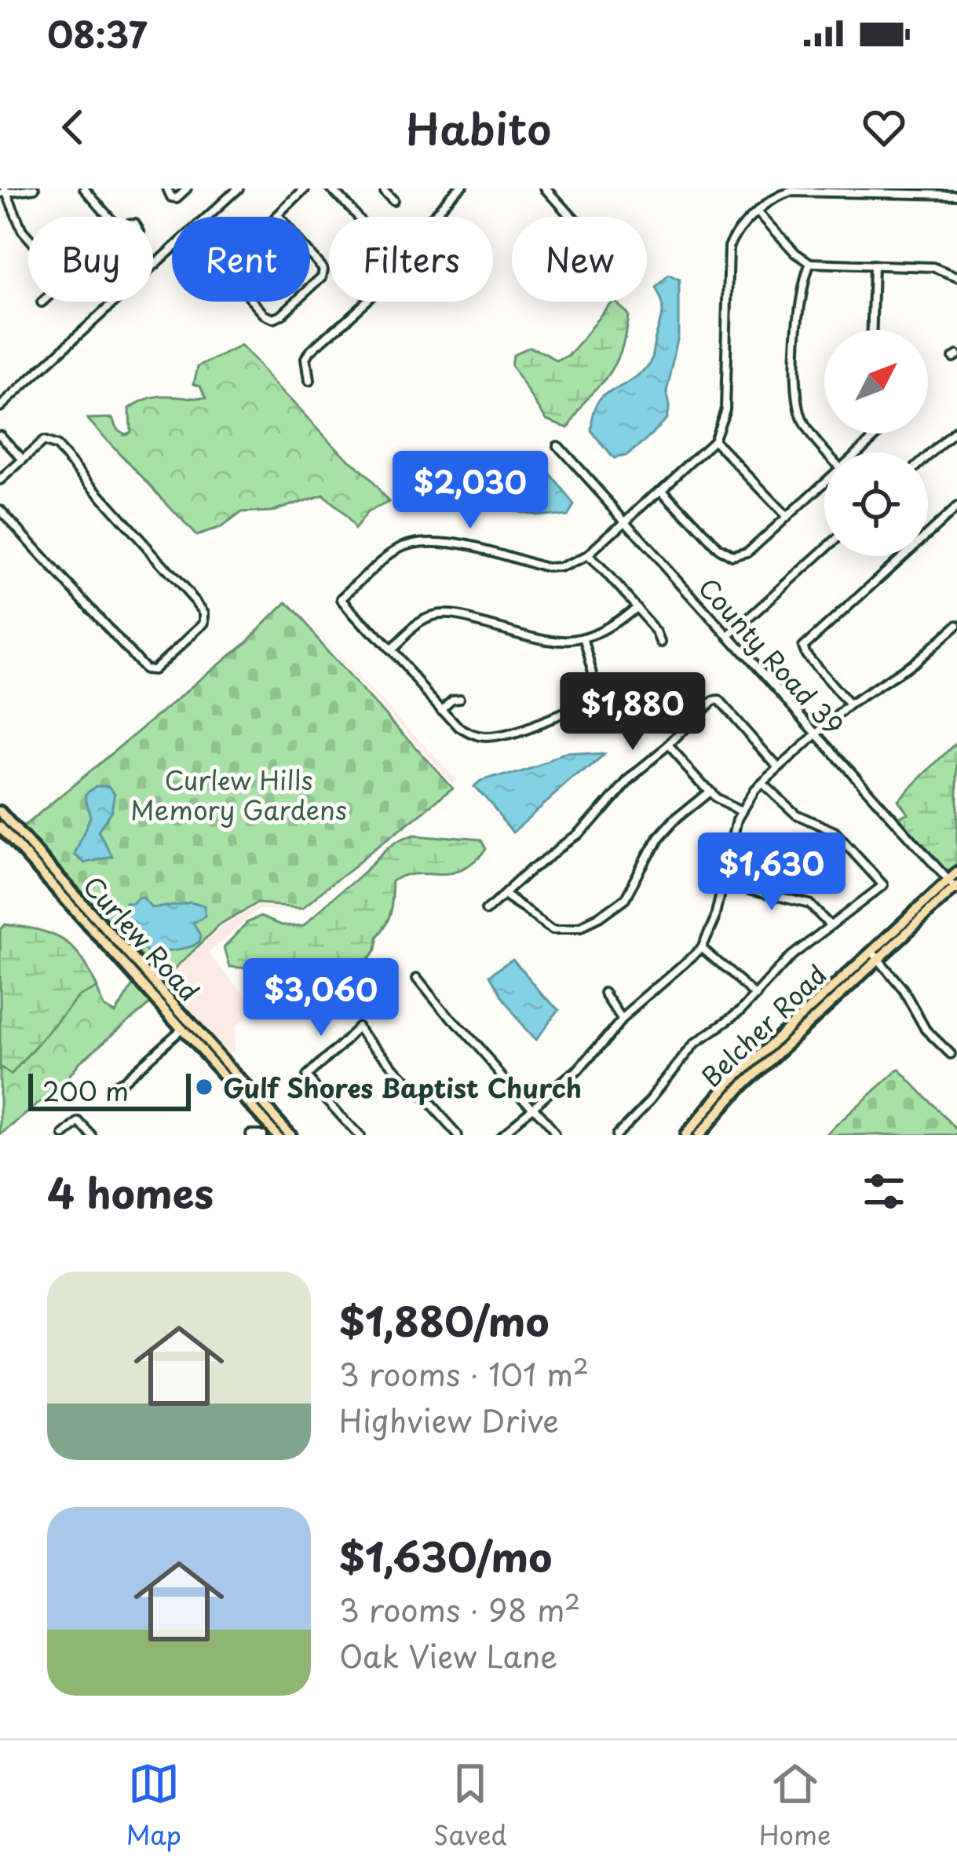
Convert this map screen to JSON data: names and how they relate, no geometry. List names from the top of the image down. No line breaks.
{"streets":{"main road":["Curlew Road","Belcher Road"],"street":["County Road 39"]},"crossings":[["County Road 39","Belcher Road"]],"parks":["Curlew Hills Memory Gardens"],"places":["Gulf Shores Baptist Church"],"scale_bar":"200 m","north":"top right","page":{"status":"08:37","header":"Habito","chip":["Buy","Rent","Filters","New"],"price":["$2,030","$1,880","$1,630","$3,060"],"scale":"200 m","heading":"4 homes","list":[{"name":"$1,880/mo","note":"3 rooms · 101 m² · Highview Drive"},{"name":"$1,630/mo","note":"3 rooms · 98 m² · Oak View Lane"}],"tabs":["Map","Saved","Home"]}}
